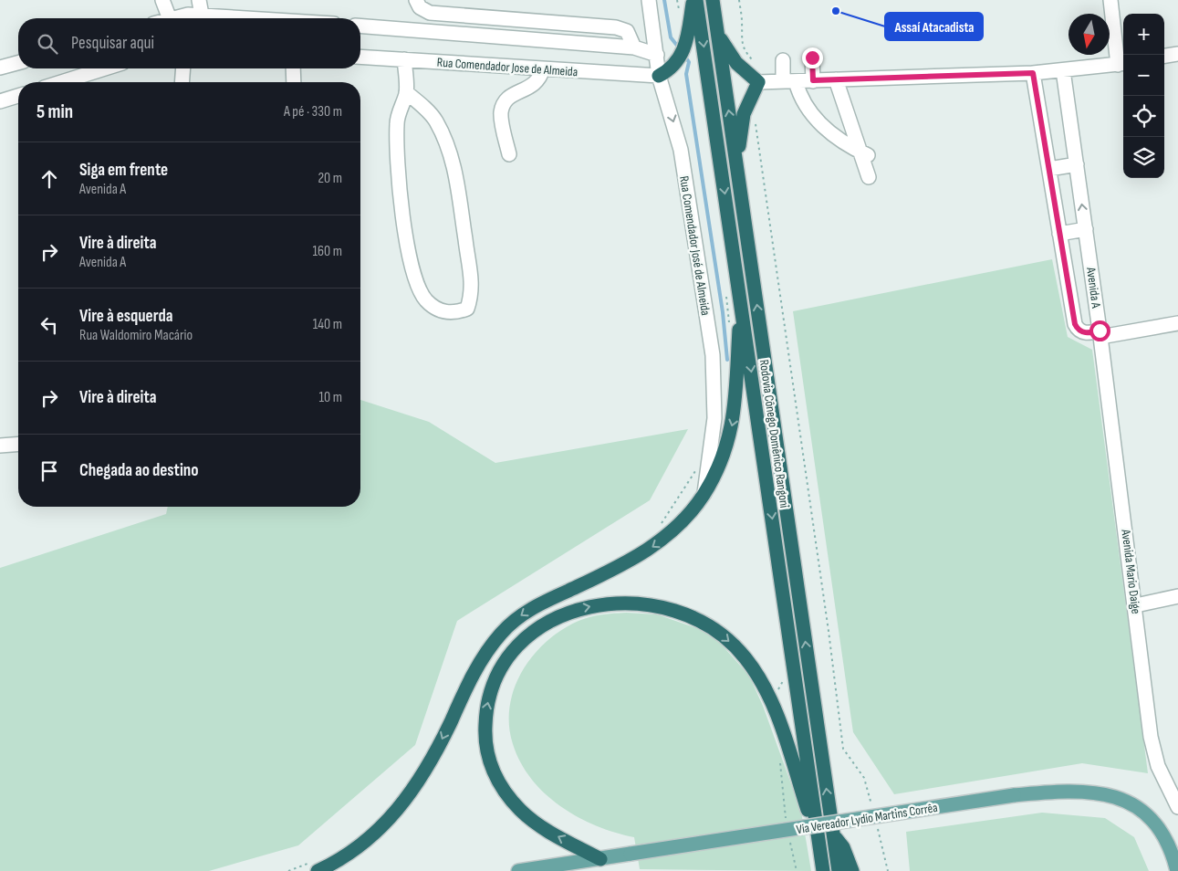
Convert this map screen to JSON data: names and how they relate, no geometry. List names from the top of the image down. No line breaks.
{"streets":{"highway":["Rodovia Cônego Domênico Rangoni"],"main road":["Via Vereador Lydio Martins Corrêa"],"street":["Rua Comendador Jose de Almeida","Rua Comendador José de Almeida","Avenida A","Avenida Mario Daige"]},"crossings":[["Rua Comendador Jose de Almeida","Rua Comendador José de Almeida"],["Avenida A","Avenida Mario Daige"]],"one_way":["Rua Comendador José de Almeida"],"places":["Assaí Atacadista"],"north":"bottom","page":{"map_buttons":["+","−"],"search":"Pesquisar aqui","heading":["5 min","A pé · 330 m"],"list":[["Siga em frente","Avenida A","20 m"],["Vire à direita","Avenida A","160 m"],["Vire à esquerda","Rua Waldomiro Macário","140 m"],["Vire à direita","10 m"],"Chegada ao destino"]}}
